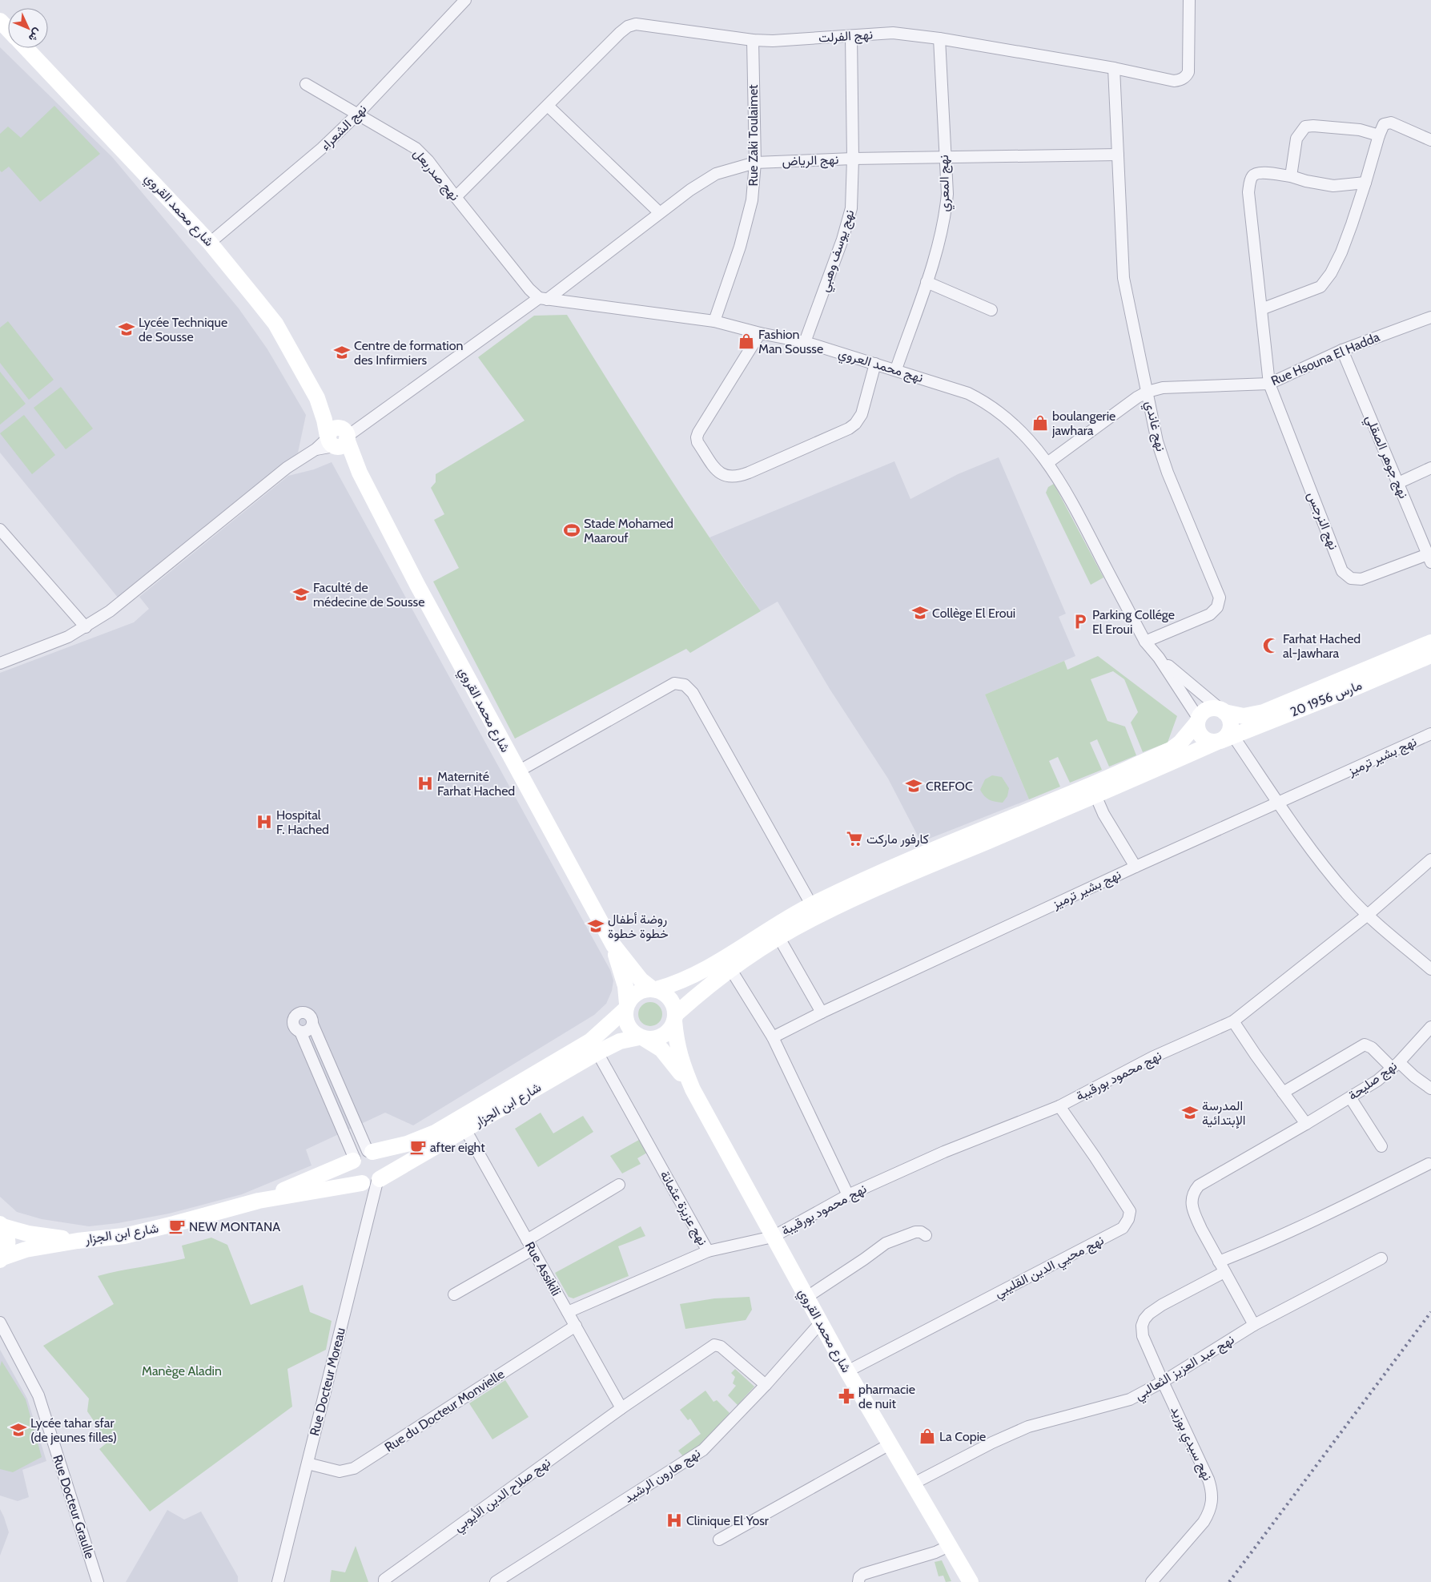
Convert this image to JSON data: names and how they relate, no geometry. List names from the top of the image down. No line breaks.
{"streets":{"main road":["شارع محمد القروي","20 مارس 1956","شارع ابن الجزار"],"street":["نهج الفرلت","نهج الشعراء","Rue Zaki Toulaimet","نهج الرياض","نهج صدربعل","نهج المعري","نهج يوسف وهبي","Rue Hsouna El Hadda","نهج محمد العروي","نهج غاندي","نهج جوهر الصقلي","نهج النرجس","نهج بشير ترميز","نهج محمود بورقيبة","نهج صليحة","نهج عزيزة عثمانة","نهج محيي الدين القليبي","Rue Assikili","نهج عبد العزيز الثعالبي","Rue Docteur Moreau","Rue du Docteur Monvielle","نهج سيدي بوزيد","نهج هارون الرشيد","نهج صلاح الدين الأيوبي","Rue Docteur Graulle"]},"crossings":[["نهج الفرلت","Rue Zaki Toulaimet"],["نهج الفرلت","نهج صدربعل"],["نهج الفرلت","نهج المعري"],["نهج الفرلت","نهج يوسف وهبي"],["نهج الفرلت","نهج غاندي"],["نهج الشعراء","نهج صدربعل"],["نهج الشعراء","شارع محمد القروي"],["Rue Zaki Toulaimet","نهج الرياض"],["Rue Zaki Toulaimet","نهج محمد العروي"],["نهج الرياض","نهج صدربعل"],["نهج الرياض","نهج المعري"],["نهج الرياض","نهج يوسف وهبي"],["نهج الرياض","نهج محمد العروي"],["نهج الرياض","نهج غاندي"],["نهج صدربعل","نهج محمد العروي"],["نهج المعري","نهج محمد العروي"],["شارع محمد القروي","نهج محمود بورقيبة"],["شارع محمد القروي","شارع ابن الجزار"],["شارع محمد القروي","نهج محيي الدين القليبي"],["شارع محمد القروي","نهج عبد العزيز الثعالبي"],["شارع محمد القروي","نهج هارون الرشيد"],["نهج يوسف وهبي","نهج محمد العروي"],["Rue Hsouna El Hadda","نهج محمد العروي"],["Rue Hsouna El Hadda","نهج غاندي"],["Rue Hsouna El Hadda","نهج جوهر الصقلي"],["Rue Hsouna El Hadda","نهج النرجس"],["نهج محمد العروي","نهج غاندي"],["نهج محمد العروي","20 مارس 1956"],["نهج جوهر الصقلي","نهج النرجس"],["نهج محمود بورقيبة","نهج عزيزة عثمانة"],["نهج محمود بورقيبة","نهج محيي الدين القليبي"],["شارع ابن الجزار","نهج عزيزة عثمانة"],["شارع ابن الجزار","Rue Assikili"],["شارع ابن الجزار","Rue Docteur Moreau"],["نهج عزيزة عثمانة","Rue Assikili"],["Rue Assikili","Rue du Docteur Monvielle"],["Rue Assikili","نهج صلاح الدين الأيوبي"],["نهج عبد العزيز الثعالبي","نهج سيدي بوزيد"],["Rue Docteur Moreau","Rue du Docteur Monvielle"],["نهج هارون الرشيد","نهج صلاح الدين الأيوبي"]],"parks":["Manège Aladin"],"places":{"school or university":["Lycée Technique de Sousse","Centre de formation des Infirmiers","Faculté de médecine de Sousse","Collège El Eroui","CREFOC","روضة أطفال خطوة خطوة","المدرسة الإبتدائية","Lycée tahar sfar (de jeunes filles)"],"shop":["Fashion Man Sousse","boulangerie jawhara","La Copie"],"sports":["Stade Mohamed Maarouf"],"parking":["Parking Collége El Eroui"],"mosque":["Farhat Hached al-Jawhara"],"hospital":["Maternité Farhat Hached","Hospital F. Hached","Clinique El Yosr"],"supermarket":["كارفور ماركت"],"cafe":["after eight","NEW MONTANA"],"pharmacy":["pharmacie de nuit"]},"north":"bottom right"}
